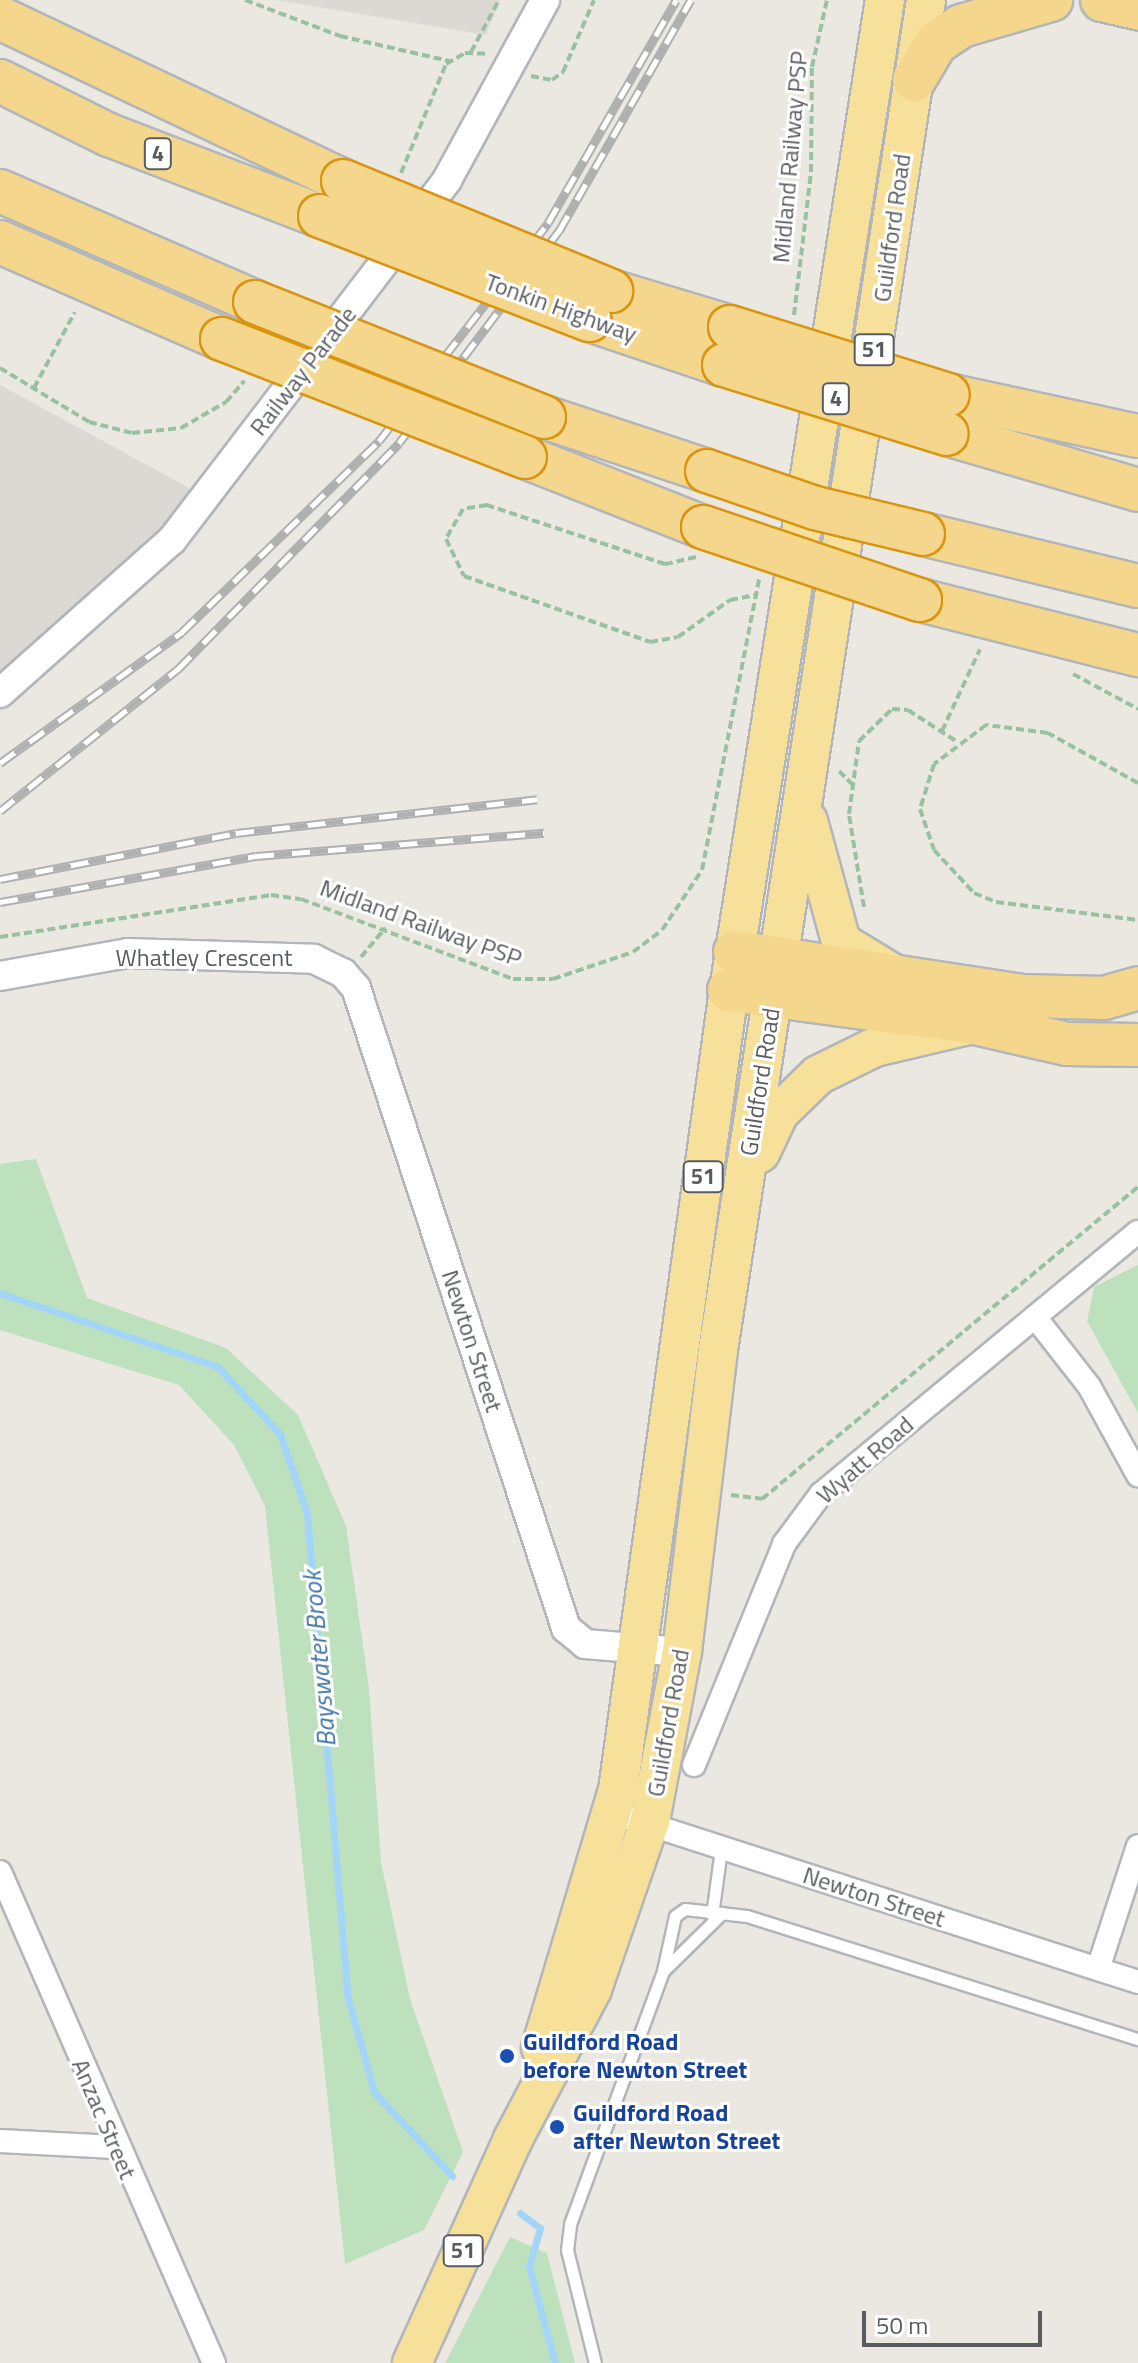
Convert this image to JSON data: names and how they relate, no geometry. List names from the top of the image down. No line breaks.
{"streets":{"highway":["4","Guildford Road","Tonkin Highway","51"],"street":["Railway Parade","Whatley Crescent","Newton Street","Wyatt Road","Anzac Street"],"path":["Midland Railway PSP"]},"crossings":[["Guildford Road","Newton Street"],["Whatley Crescent","Newton Street"]],"water":["Bayswater Brook"],"places":["Guildford Road before Newton Street","Guildford Road after Newton Street"],"scale_bar":"50 m"}
